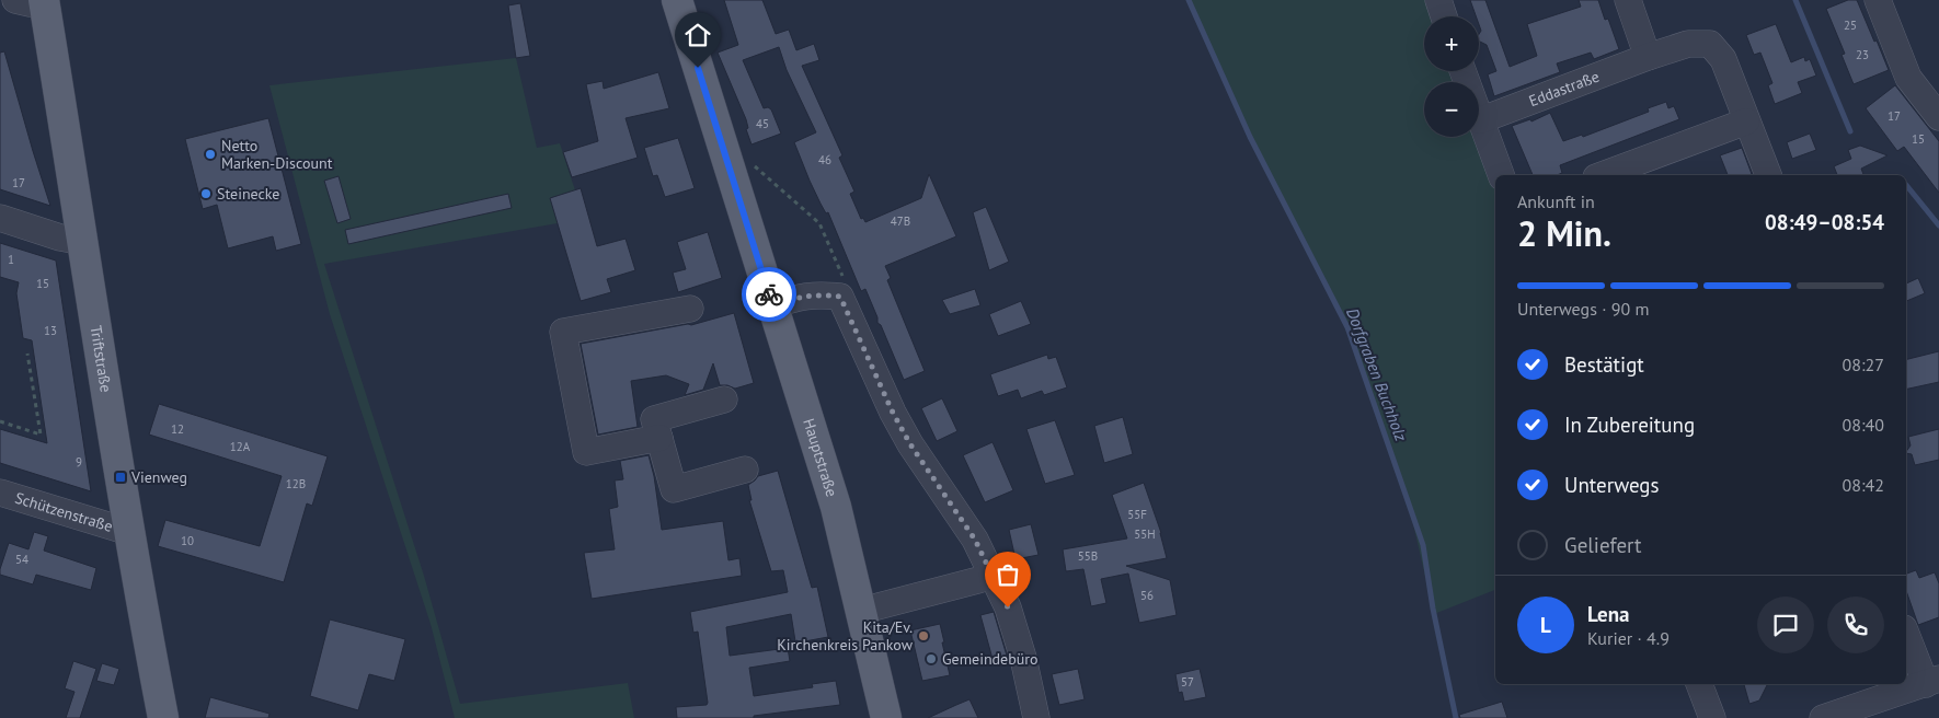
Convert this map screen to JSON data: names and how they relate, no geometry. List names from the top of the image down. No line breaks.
{"streets":{"main road":["Triftstraße","Hauptstraße"],"street":["Eddastraße","Schützenstraße"]},"crossings":[["Triftstraße","Schützenstraße"]],"water":["Dorfgraben Buchholz"],"places":{"other":["Netto Marken-Discount","Steinecke","Kita/Ev. Kirchenkreis Pankow","Gemeindebüro"],"transit":["Vienweg"]},"house_numbers":["25","23","17","45","15","46","17","47B","1","15","13","12","12A","9","12B","55F","55H","10","55B","54","56","57"],"page":{"map_buttons":["+","−"],"heading":["2 Min.","Ankunft in","08:49–08:54"],"panel":["Lena","Kurier · 4.9"],"bar":"Unterwegs · 90 m","list":[["Bestätigt","08:27"],["In Zubereitung","08:40"],["Unterwegs","08:42"],"Geliefert"],"round":"L"}}
